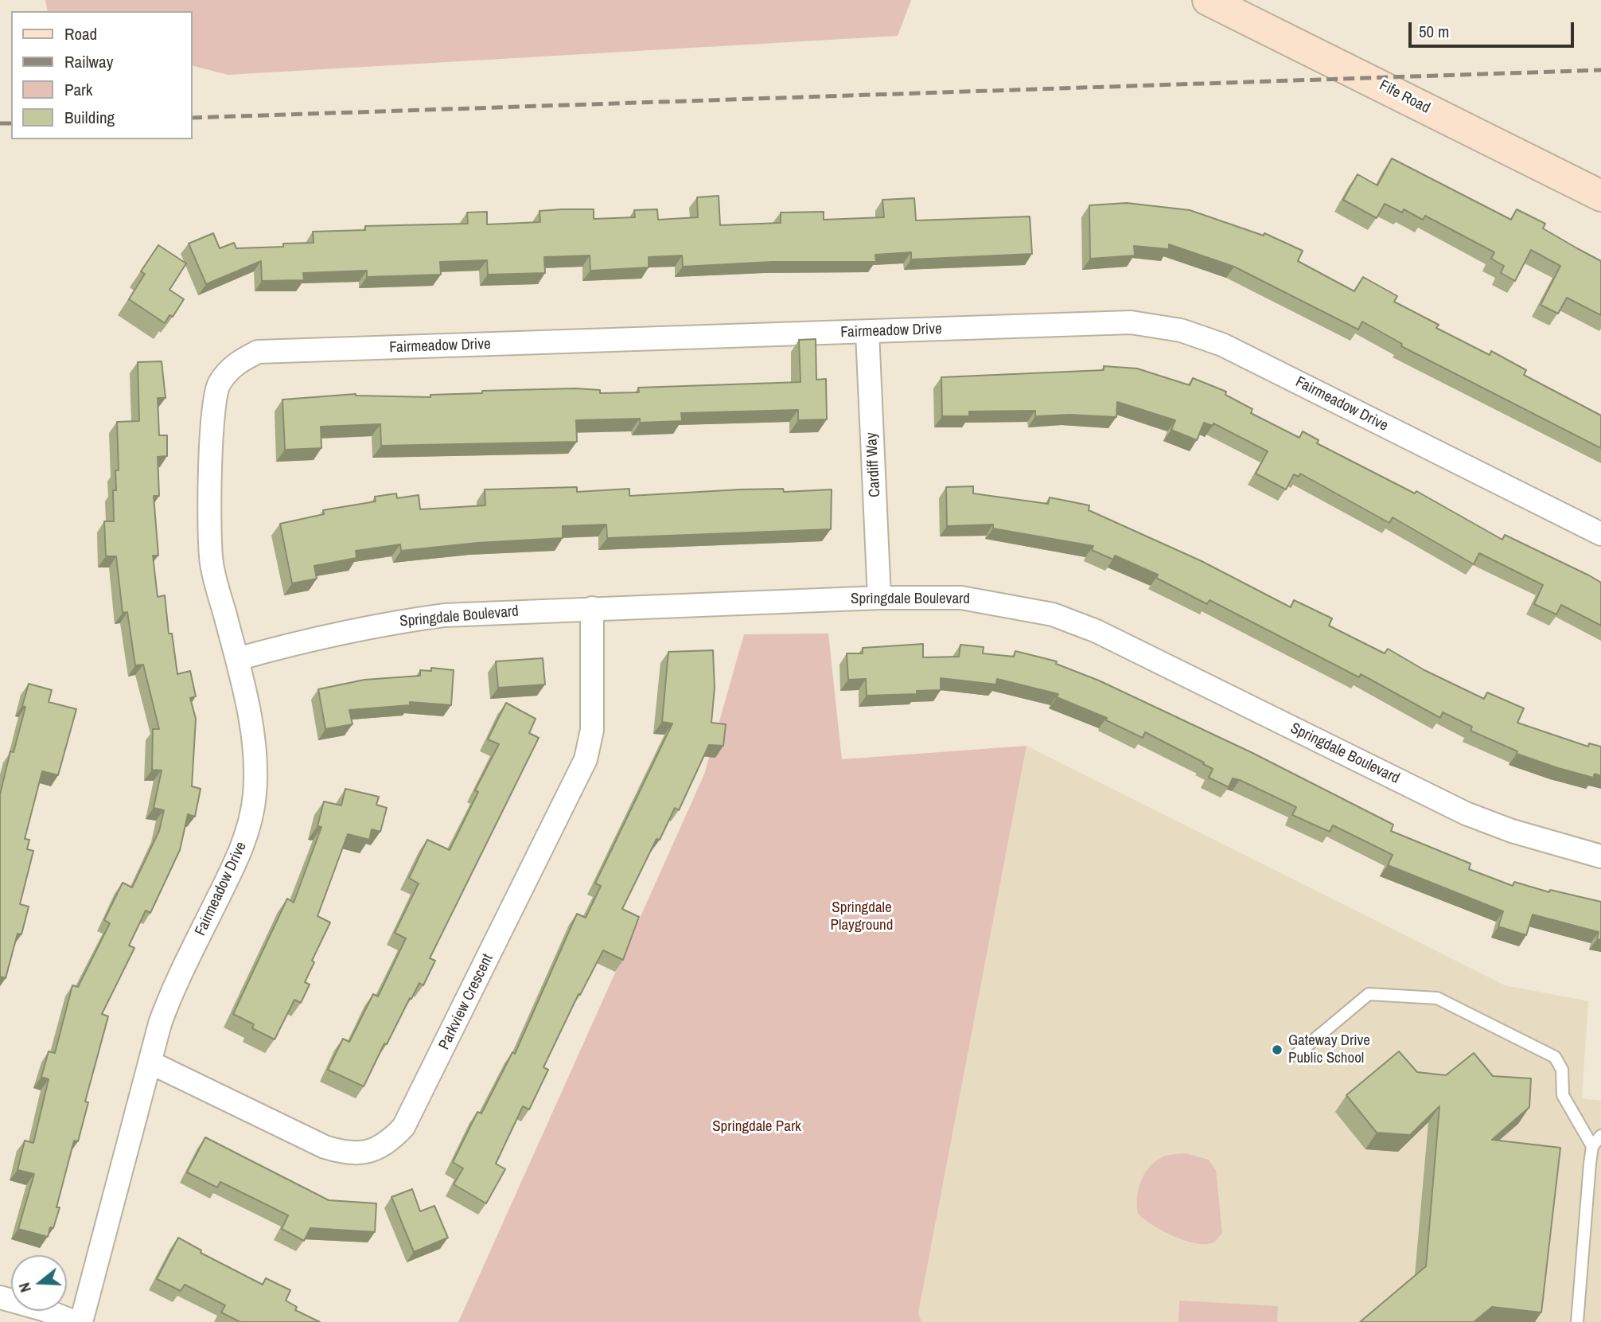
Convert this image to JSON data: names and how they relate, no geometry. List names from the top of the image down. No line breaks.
{"streets":{"street":["Fife Road","Fairmeadow Drive","Cardiff Way","Springdale Boulevard","Parkview Crescent"]},"crossings":[["Fairmeadow Drive","Cardiff Way"],["Fairmeadow Drive","Springdale Boulevard"],["Fairmeadow Drive","Parkview Crescent"],["Cardiff Way","Springdale Boulevard"],["Springdale Boulevard","Parkview Crescent"]],"parks":["Springdale Playground","Springdale Park"],"places":["Gateway Drive Public School"],"legend":["Road","Railway","Park","Building"],"scale_bar":"50 m","north":"left"}
